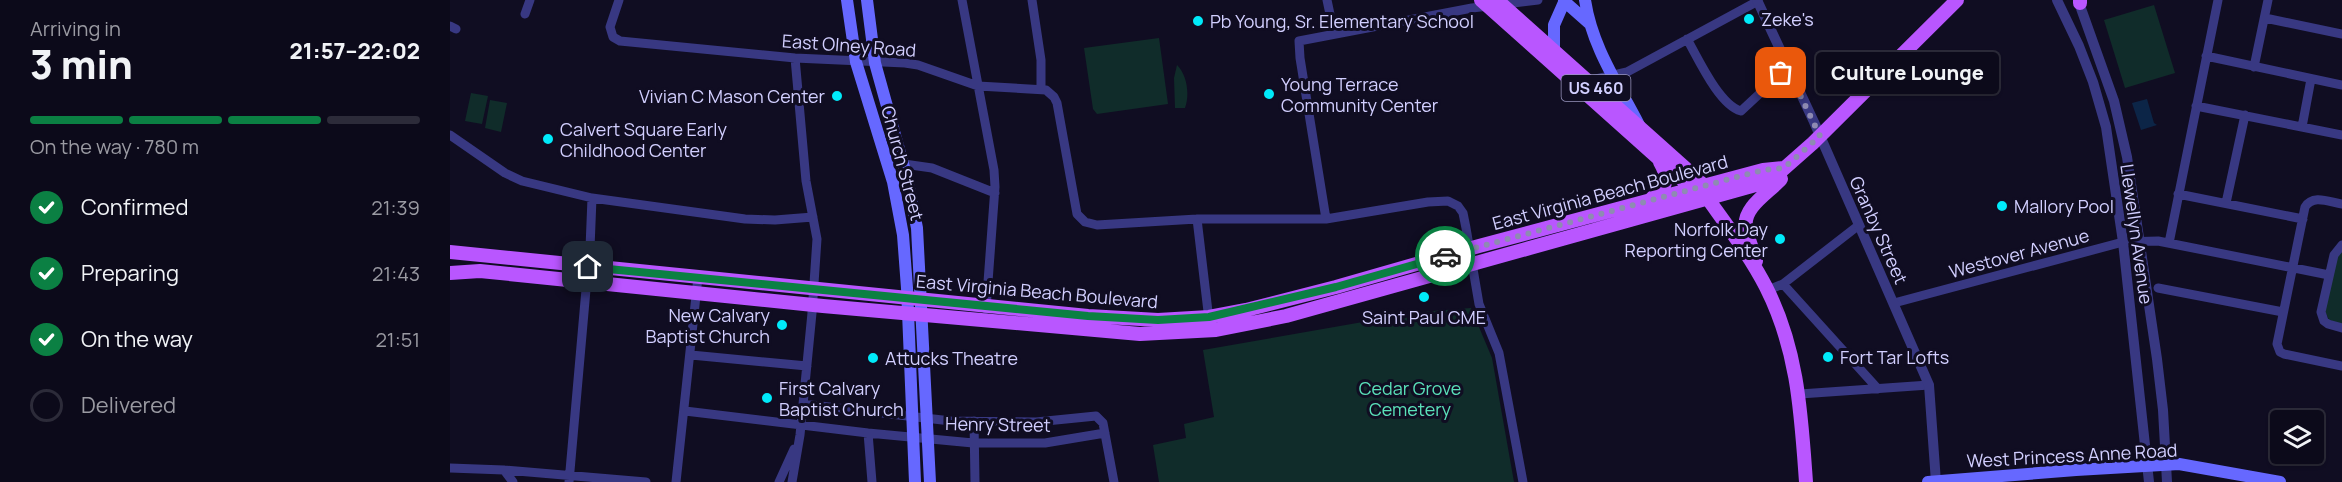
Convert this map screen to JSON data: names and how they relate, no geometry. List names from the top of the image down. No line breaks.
{"streets":{"main road":["US 460","Church Street","East Virginia Beach Boulevard","West Princess Anne Road"],"street":["East Olney Road","Granby Street","Llewellyn Avenue","Westover Avenue","Henry Street"]},"crossings":[["East Olney Road","Church Street"],["US 460","East Virginia Beach Boulevard"],["Church Street","East Virginia Beach Boulevard"],["Church Street","Henry Street"],["East Virginia Beach Boulevard","Granby Street"],["Granby Street","Westover Avenue"],["Granby Street","West Princess Anne Road"],["Llewellyn Avenue","Westover Avenue"],["Llewellyn Avenue","West Princess Anne Road"]],"parks":["Cedar Grove Cemetery"],"places":["Zeke's","Pb Young, Sr. Elementary School","Culture Lounge","Young Terrace Community Center","Vivian C Mason Center","Calvert Square Early Childhood Center","Mallory Pool","Norfolk Day Reporting Center","Saint Paul CME","New Calvary Baptist Church","Fort Tar Lofts","Attucks Theatre","First Calvary Baptist Church"],"page":{"heading":["3 min","Arriving in","21:57–22:02"],"bubble":"Culture Lounge","bar":"On the way · 780 m","list":[["Confirmed","21:39"],["Preparing","21:43"],["On the way","21:51"],"Delivered"]}}
